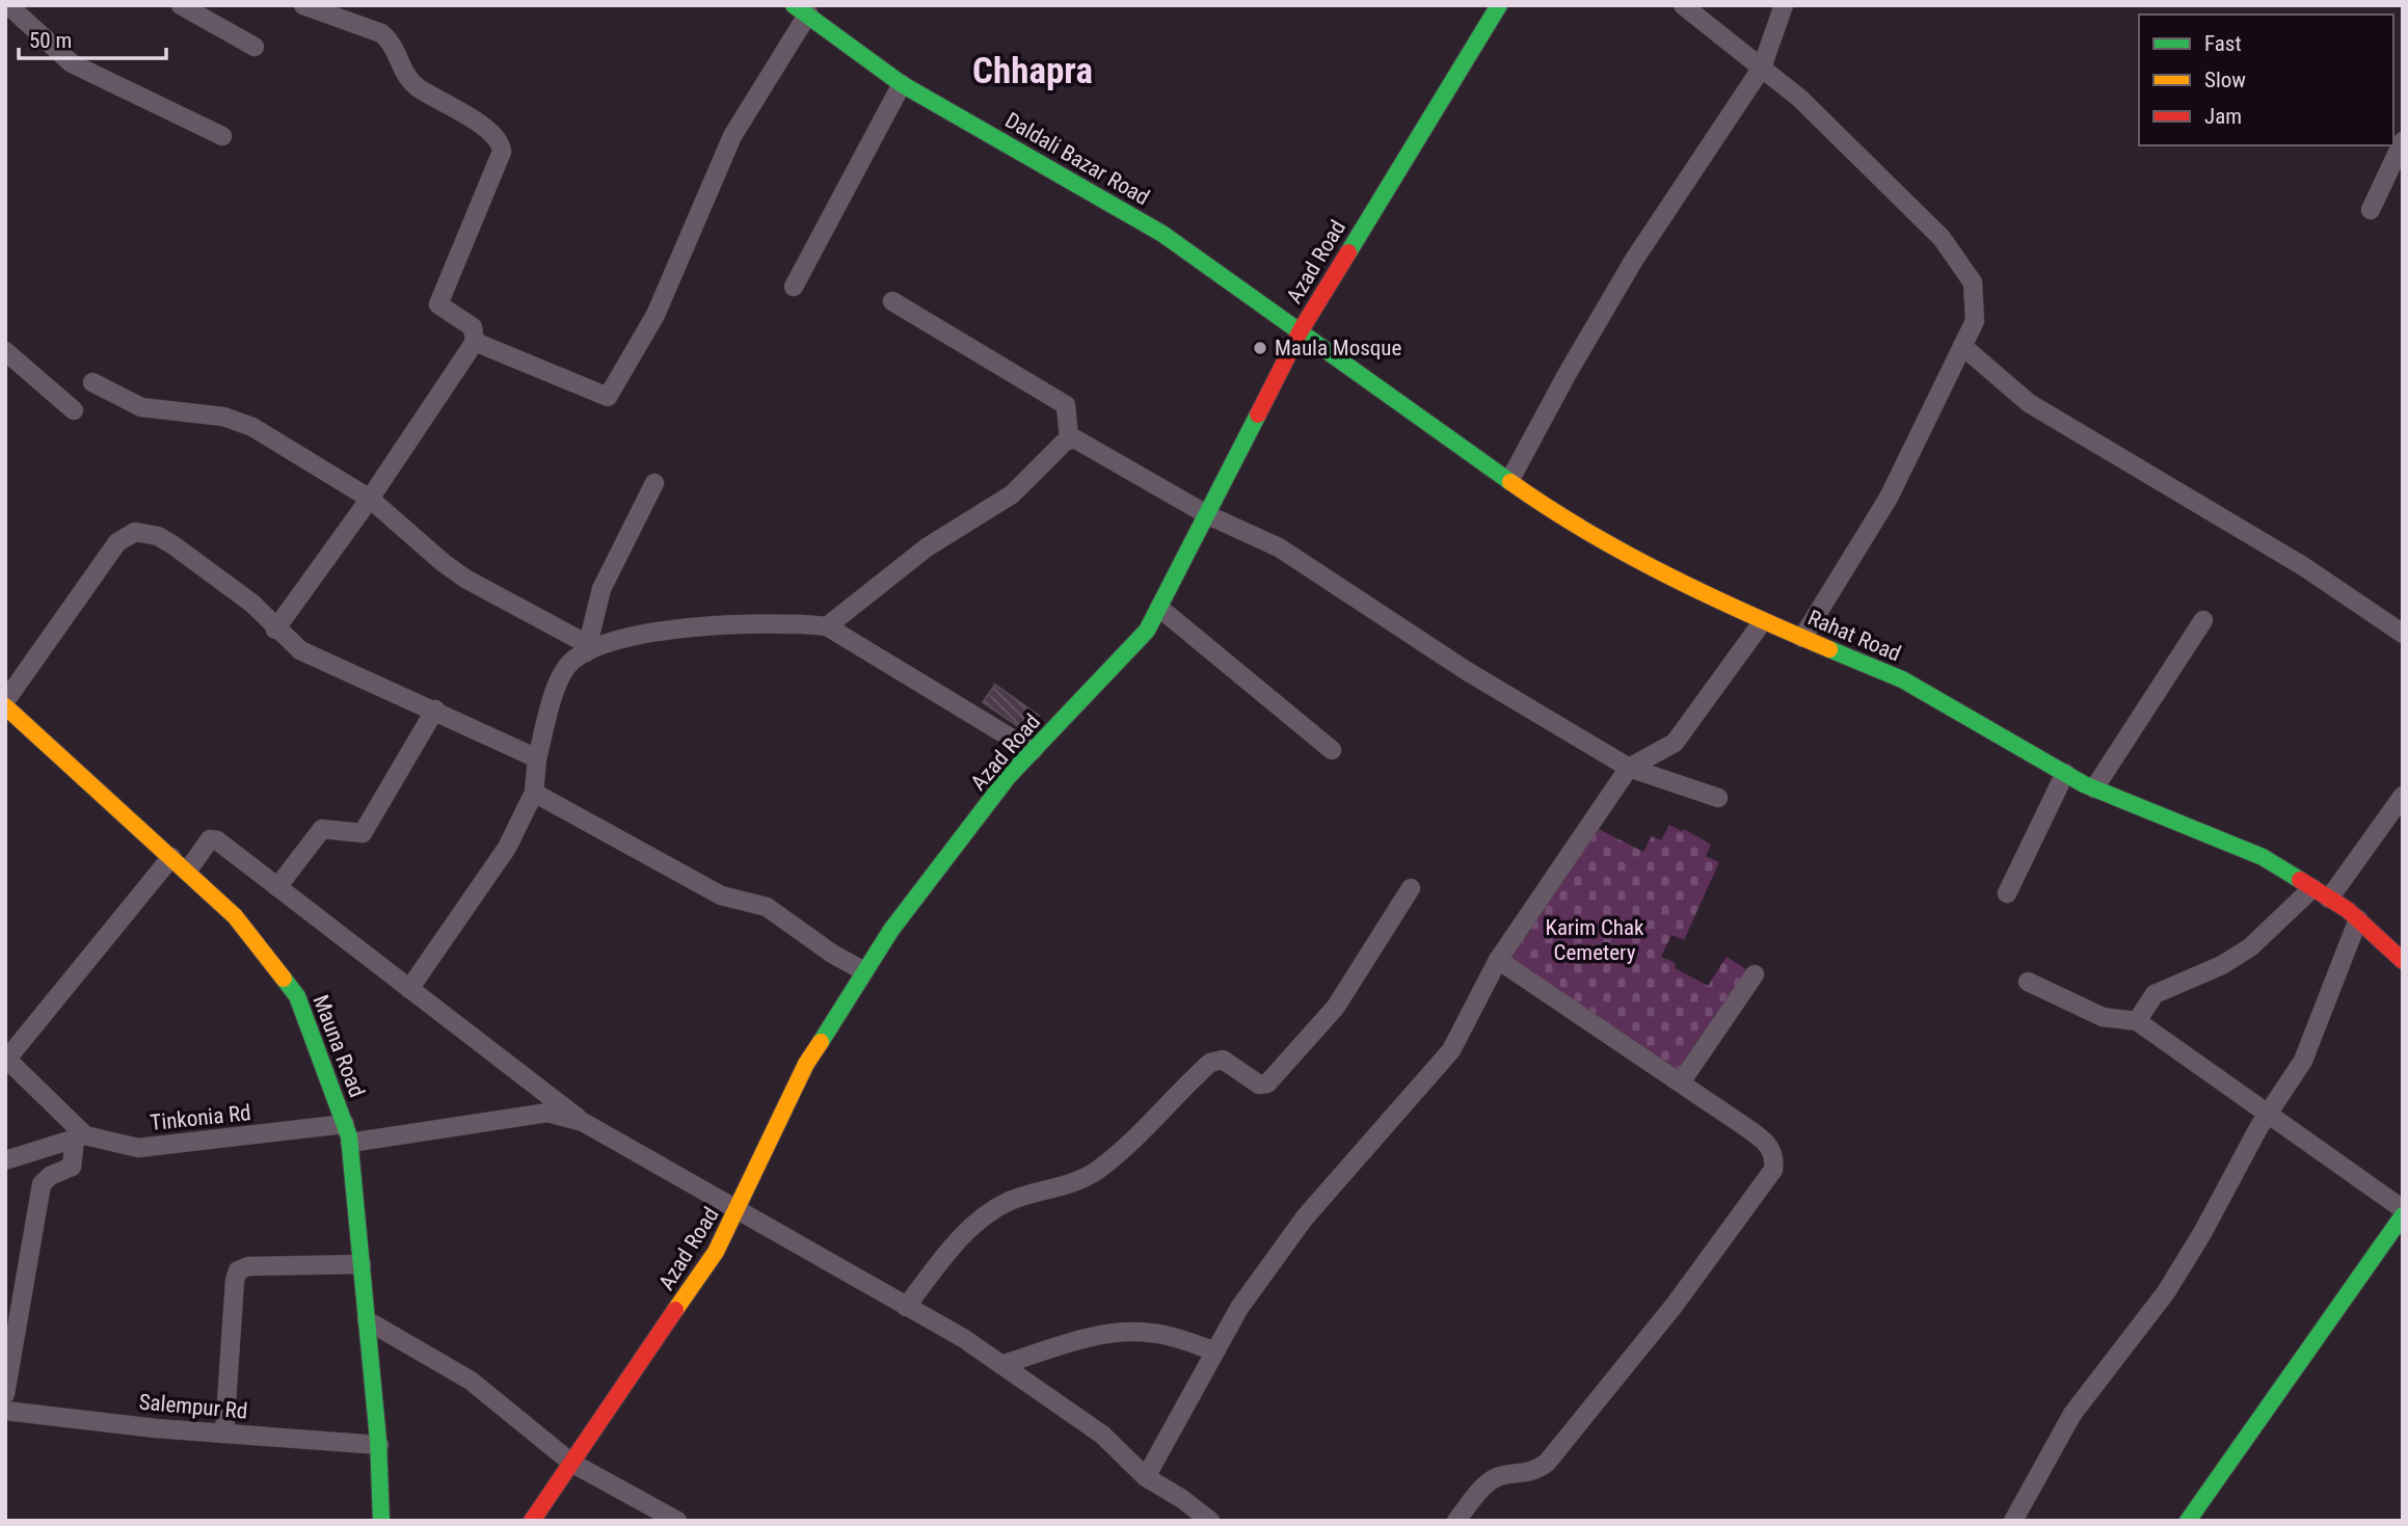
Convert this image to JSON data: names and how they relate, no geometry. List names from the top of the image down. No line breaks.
{"streets":{"street":["Daldali Bazar Road","Azad Road","Rahat Road","Mauna Road","Tinkonia Rd","Salempur Rd"]},"crossings":[["Daldali Bazar Road","Azad Road"],["Daldali Bazar Road","Rahat Road"],["Azad Road","Rahat Road"],["Mauna Road","Tinkonia Rd"],["Mauna Road","Salempur Rd"]],"districts":["Chhapra"],"parks":["Karim Chak Cemetery"],"places":["Maula Mosque"],"legend":["Fast","Slow","Jam"],"scale_bar":"50 m"}
